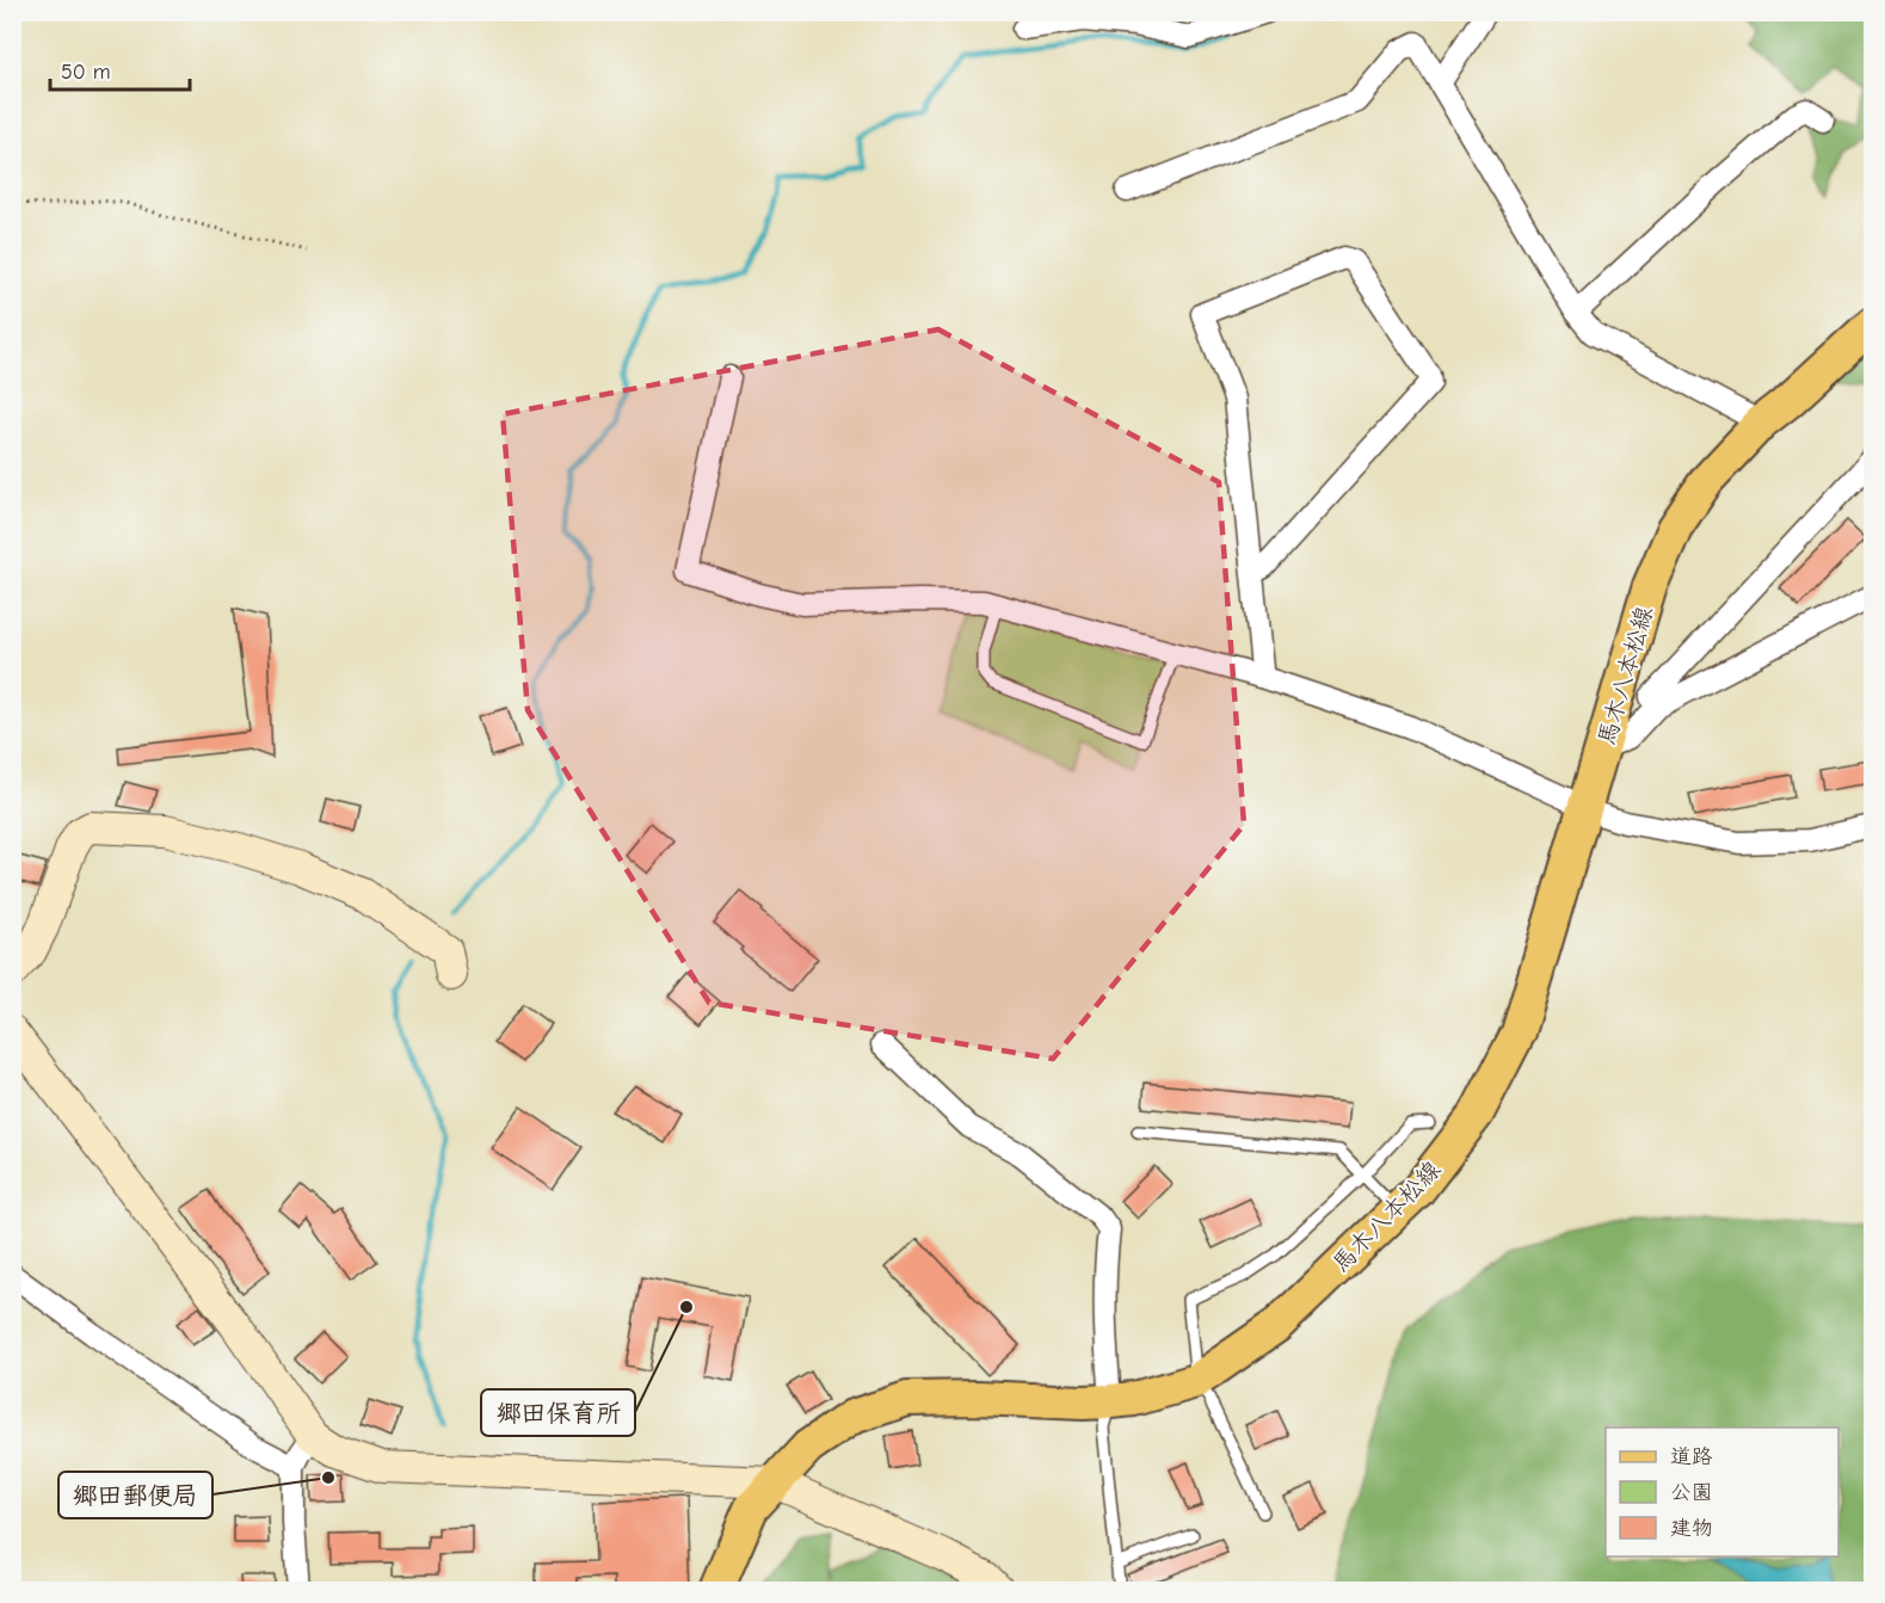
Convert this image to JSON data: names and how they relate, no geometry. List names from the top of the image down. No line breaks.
{"streets":{"main road":["馬木八本松線"]},"places":["郷田保育所","郷田郵便局"],"legend":["道路","公園","建物"],"scale_bar":"50 m"}
